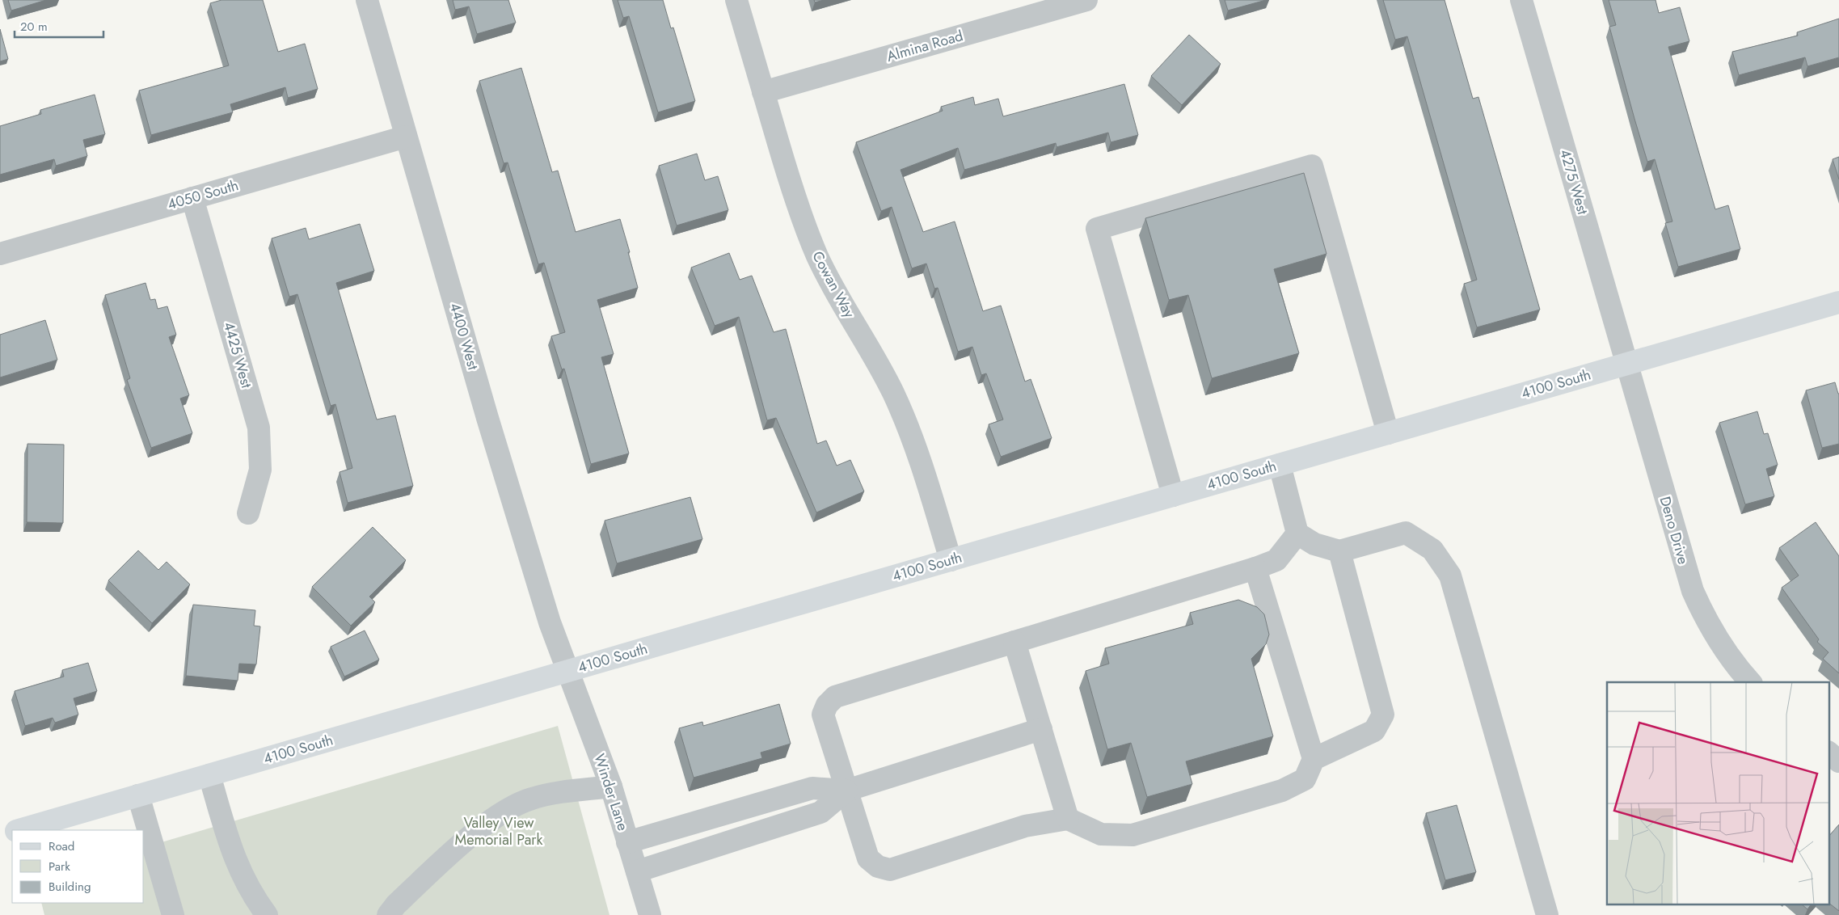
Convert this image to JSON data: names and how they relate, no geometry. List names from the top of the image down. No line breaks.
{"streets":{"main road":["4100 South"],"street":["Almina Road","4275 West","4050 South","Cowan Way","4400 West","4425 West","Deno Drive","Winder Lane"]},"crossings":[["Almina Road","Cowan Way"],["4275 West","4100 South"],["4275 West","Deno Drive"],["4050 South","4400 West"],["4050 South","4425 West"],["Cowan Way","4100 South"],["4400 West","4100 South"],["4400 West","Winder Lane"],["4100 South","Deno Drive"],["4100 South","Winder Lane"]],"parks":["Valley View Memorial Park"],"legend":["Road","Park","Building"],"scale_bar":"20 m"}
